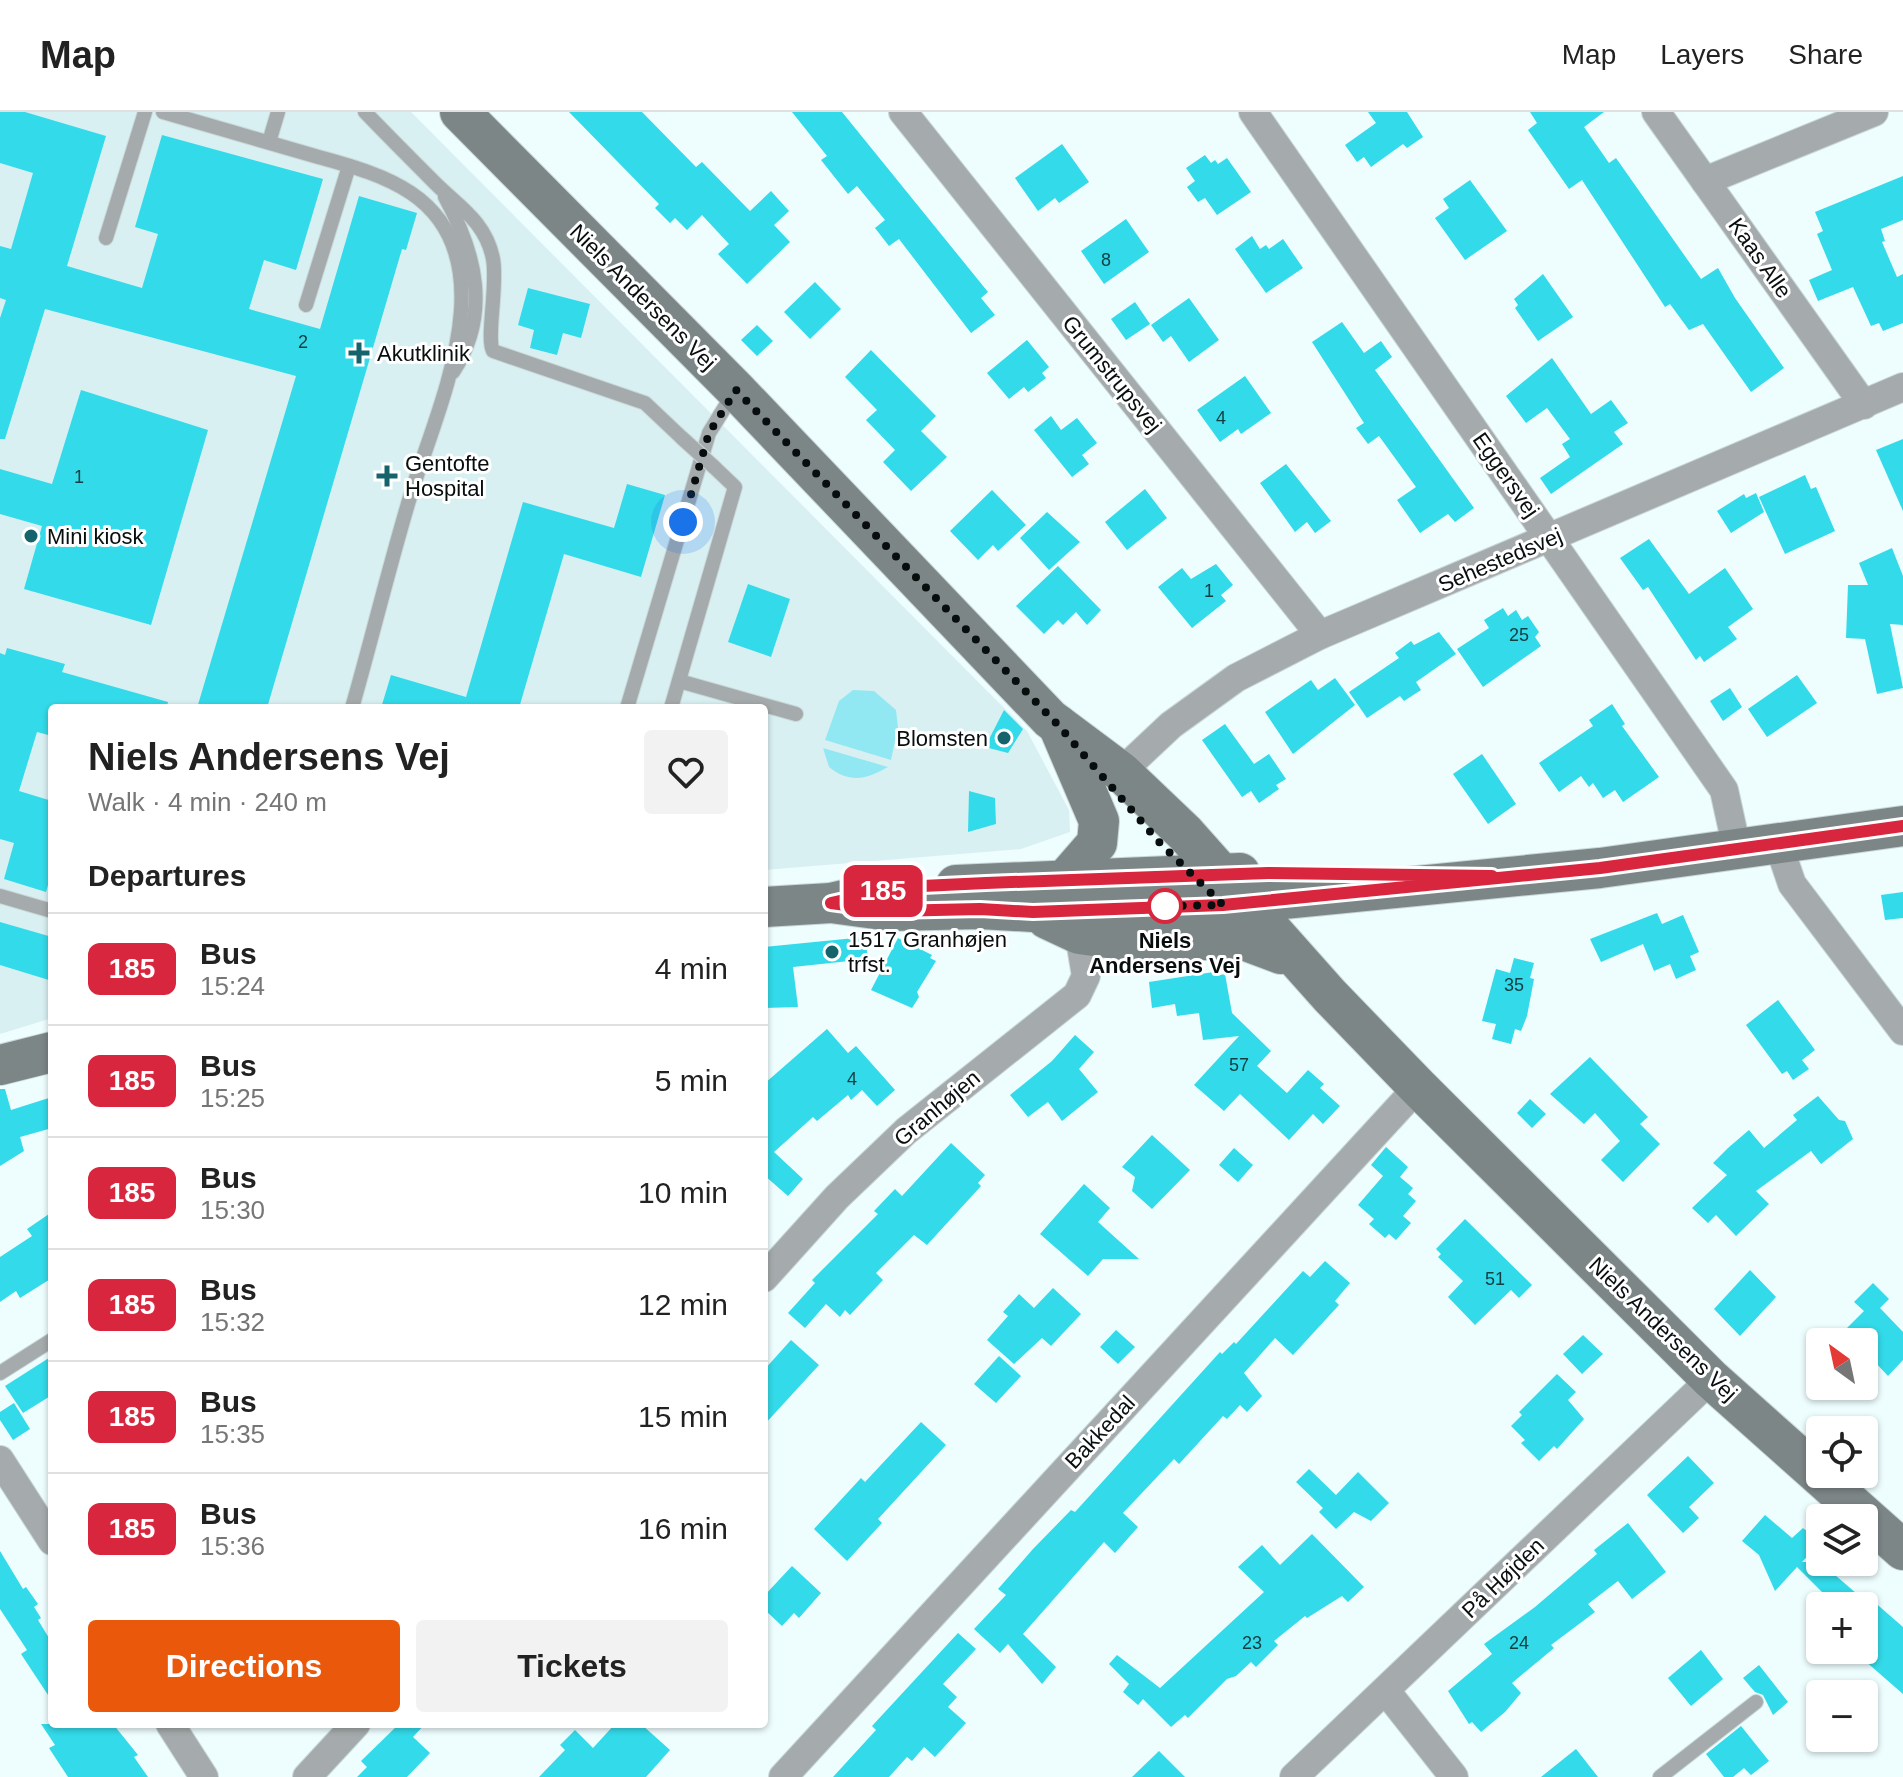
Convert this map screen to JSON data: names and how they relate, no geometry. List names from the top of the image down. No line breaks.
{"streets":{"street":["Kaas Alle","Niels Andersens Vej","Grumstrupsvej","Eggersvej","Sehestedsvej","Granhøjen","Bakkedal","På Højden"]},"crossings":[["Kaas Alle","Sehestedsvej"],["Niels Andersens Vej","Sehestedsvej"],["Niels Andersens Vej","Bakkedal"],["Niels Andersens Vej","På Højden"],["Grumstrupsvej","Sehestedsvej"],["Eggersvej","Sehestedsvej"]],"places":{"health":["Akutklinik","Gentofte Hospital"],"other":["Mini kiosk","Blomsten","Niels Andersens Vej","1517 Granhøjen trfst."]},"lines":["bus line 185"],"house_numbers":["8","2","4","1","1","25","35","57","4","51","23","24"],"north":"top left","page":{"header":"Map","nav":["Map","Layers","Share"],"on_map":"185","heading":[["Niels Andersens Vej","Walk · 4 min · 240 m"],"Departures"],"list":[{"mark":"185","name":"Bus","note":"15:24","value":"4 min"},{"mark":"185","name":"Bus","note":"15:25","value":"5 min"},{"mark":"185","name":"Bus","note":"15:30","value":"10 min"},{"mark":"185","name":"Bus","note":"15:32","value":"12 min"},{"mark":"185","name":"Bus","note":"15:35","value":"15 min"},{"mark":"185","name":"Bus","note":"15:36","value":"16 min"}],"map_buttons":["+","−"],"buttons":["Directions","Tickets"]}}
